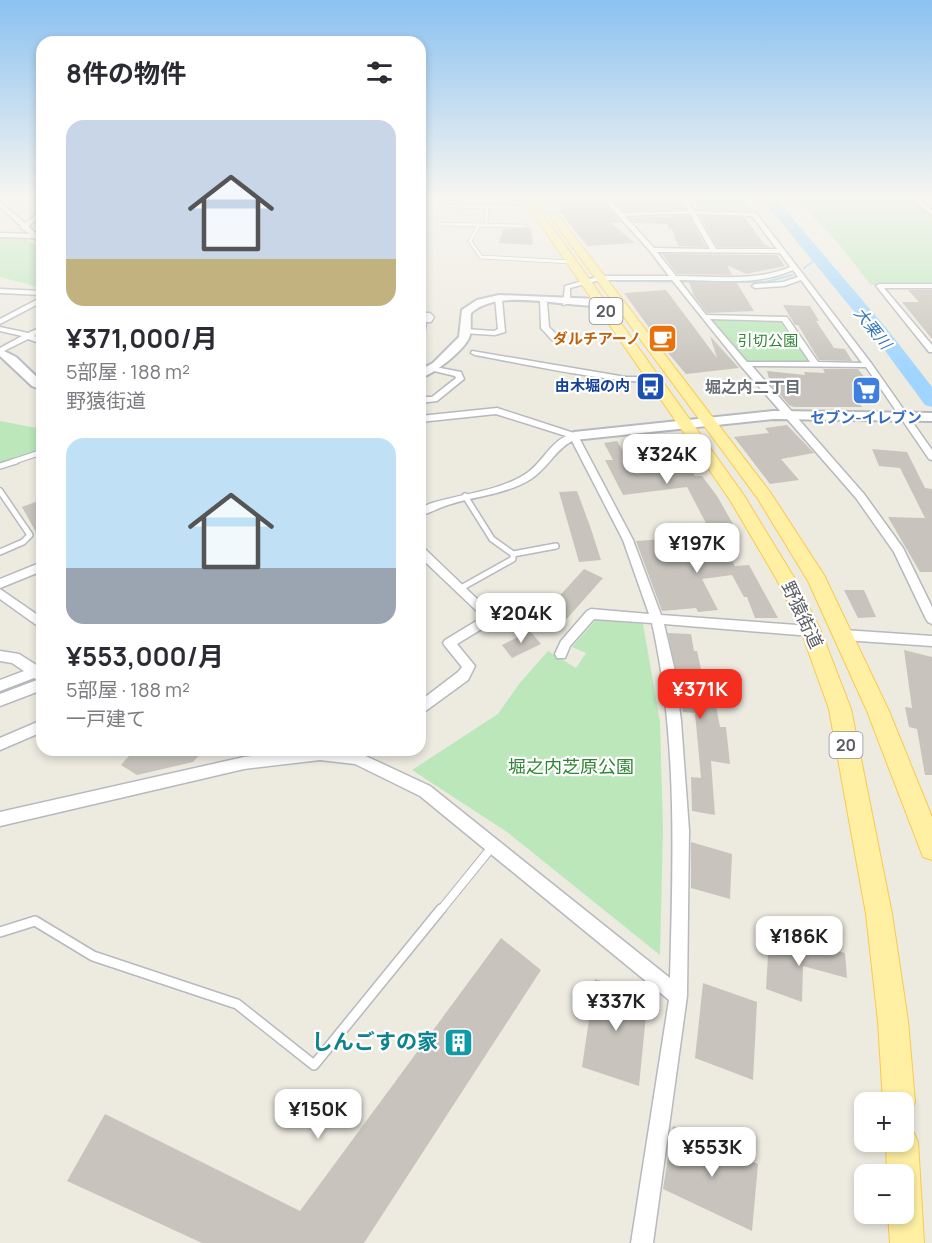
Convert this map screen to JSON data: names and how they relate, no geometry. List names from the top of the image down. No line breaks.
{"streets":{"main road":["20","野猿街道"]},"districts":["堀之内二丁目"],"water":["大栗川"],"parks":["引切公園","堀之内芝原公園"],"places":{"cafe":["ダルチアーノ"],"bus stop":["由木堀の内"],"supermarket":["セブン-イレブン"],"building":["しんごすの家"]},"page":{"heading":"8件の物件","list":[{"name":"¥371,000/月","note":"5部屋 · 188 m² · 野猿街道"},{"name":"¥553,000/月","note":"5部屋 · 188 m² · 一戸建て"}],"price":["¥324K","¥197K","¥204K","¥371K","¥186K","¥337K","¥150K","¥553K"],"map_buttons":["+","−"]}}
